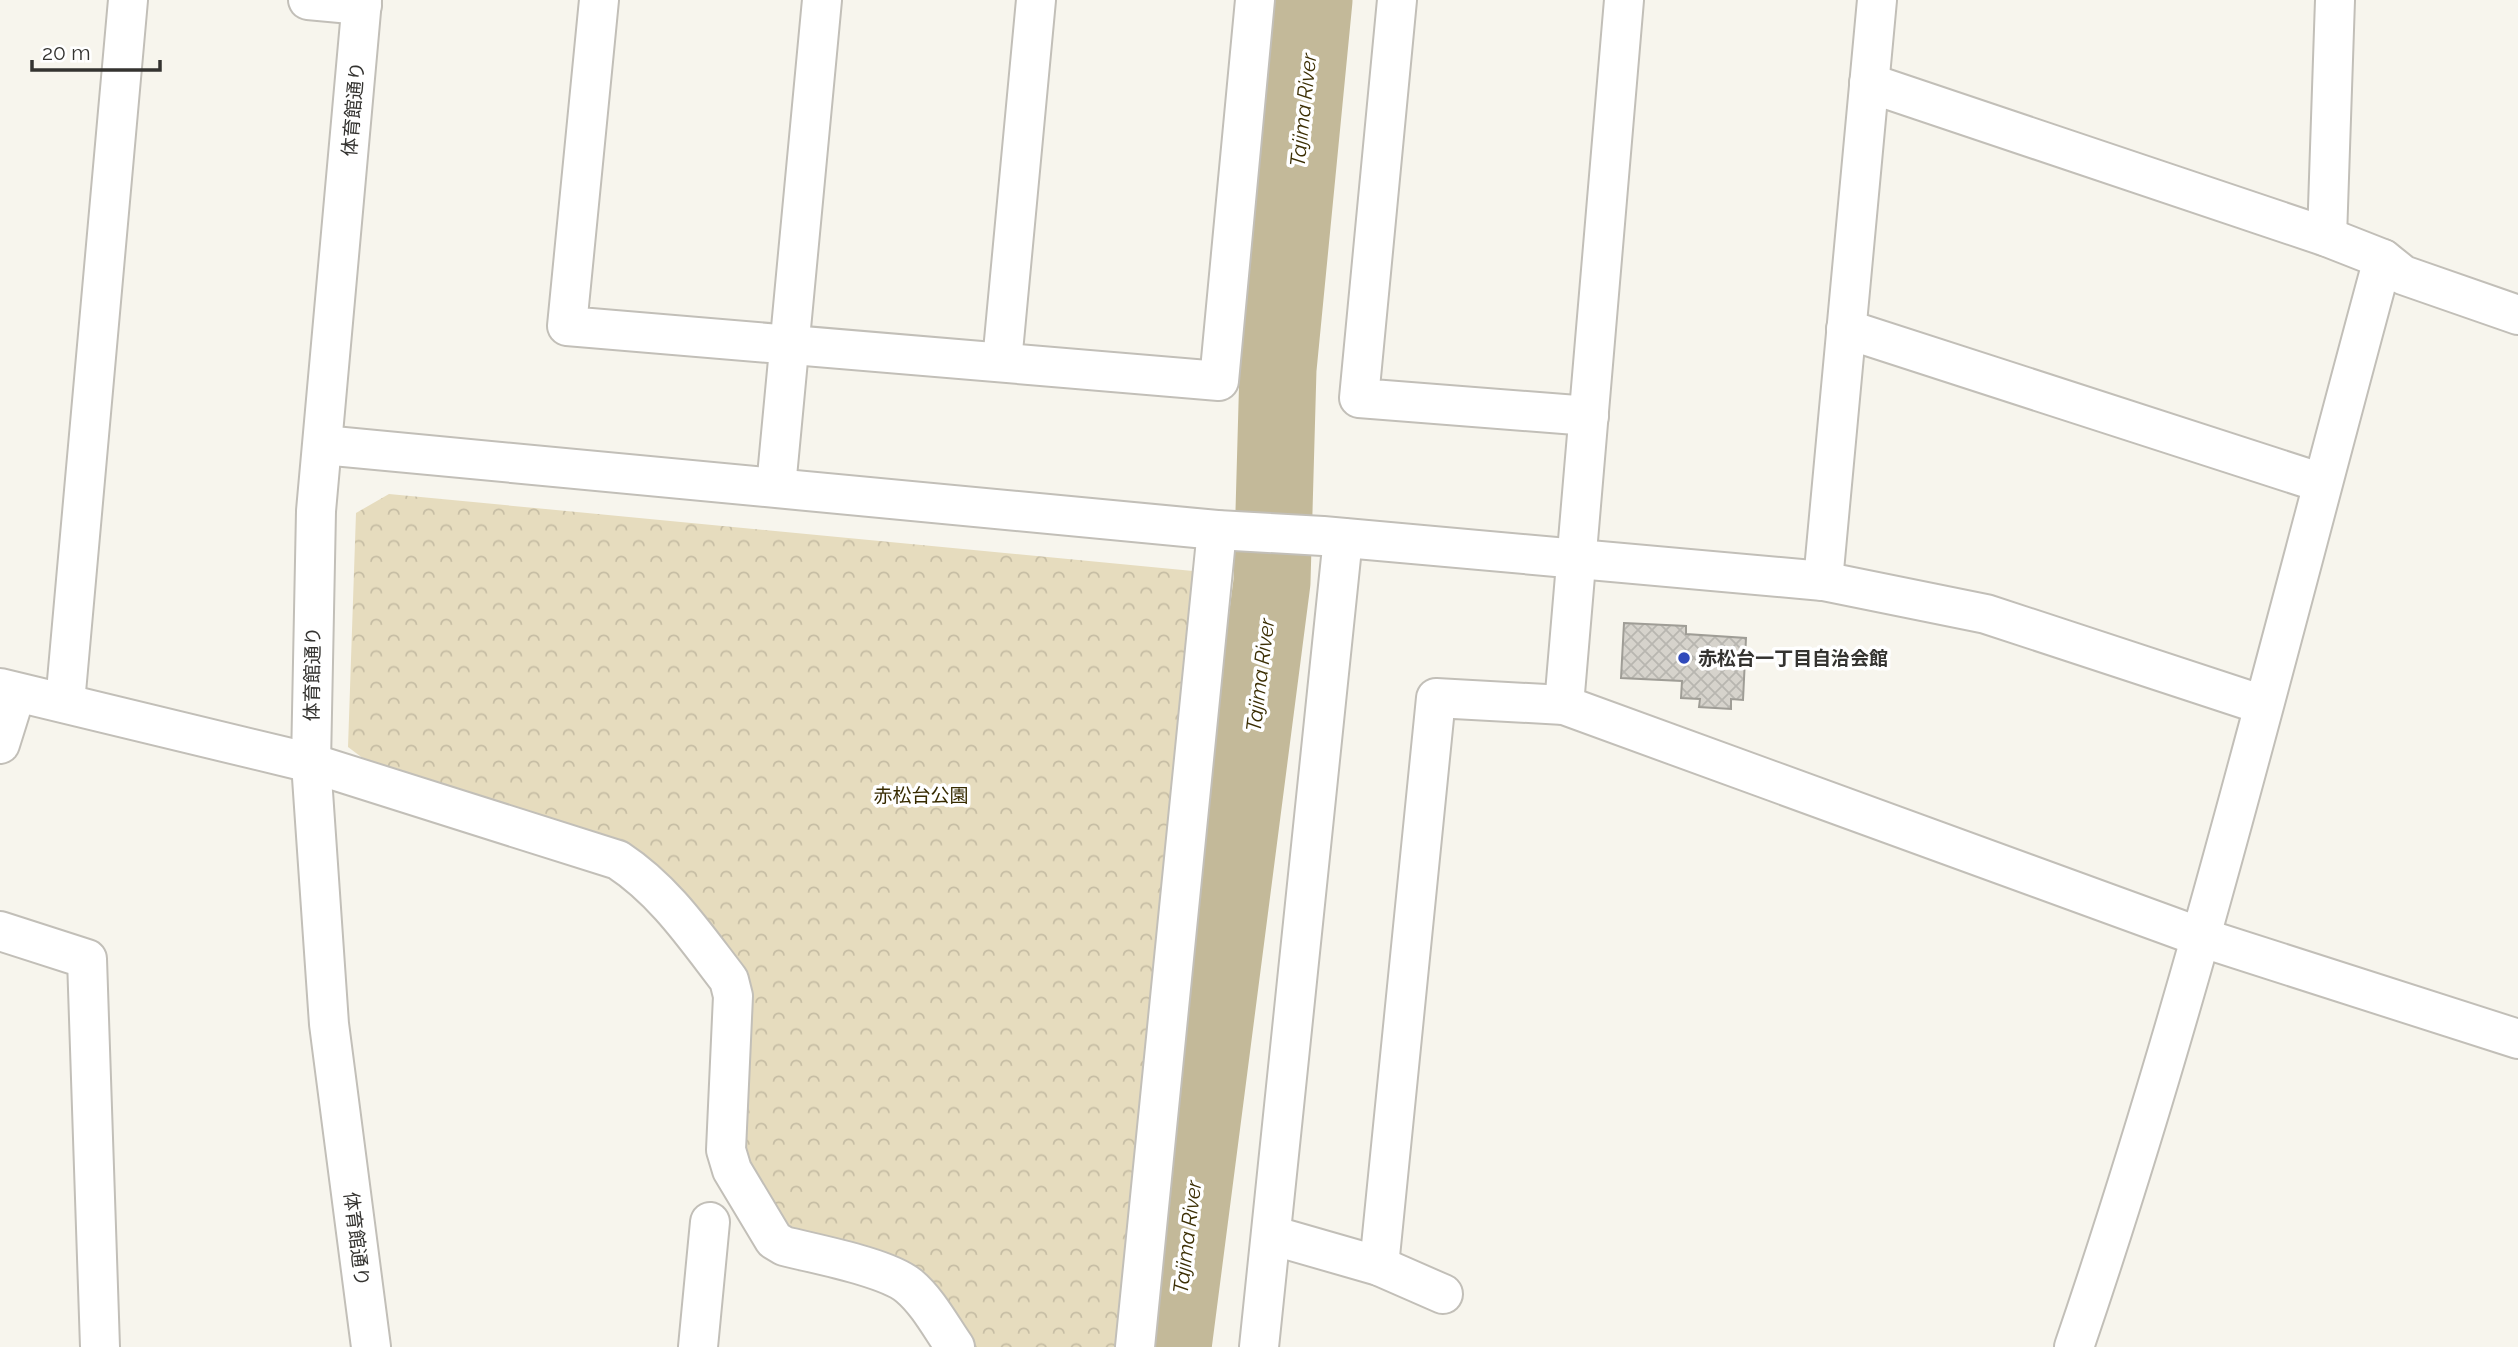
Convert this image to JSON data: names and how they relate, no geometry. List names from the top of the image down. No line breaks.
{"streets":{"street":["体育館通り"]},"water":["Tajima River"],"parks":["赤松台公園"],"places":["赤松台一丁目自治会館"],"scale_bar":"20 m"}
